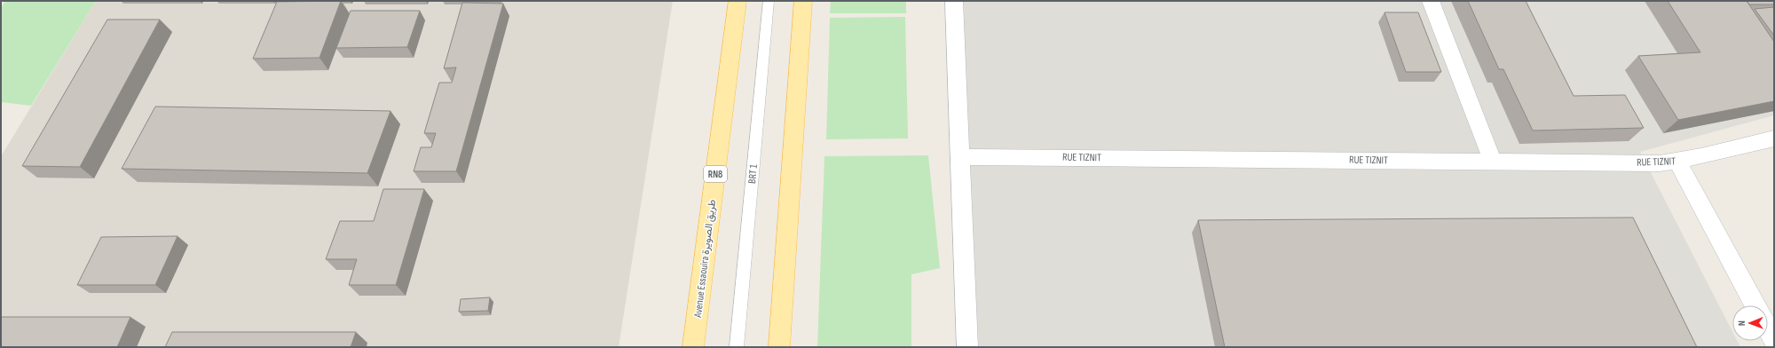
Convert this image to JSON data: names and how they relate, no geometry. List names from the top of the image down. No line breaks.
{"streets":{"main road":["RN8","Avenue Essaouira طريق الصويرة"],"street":["RUE TIZNIT"],"lane":["BRT 1"]},"north":"left"}
